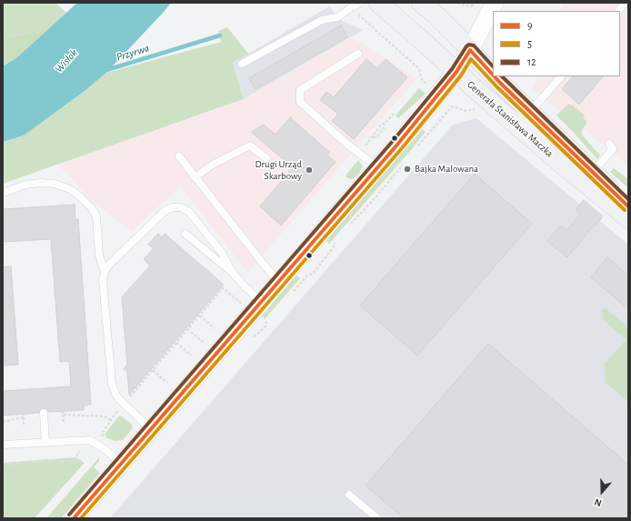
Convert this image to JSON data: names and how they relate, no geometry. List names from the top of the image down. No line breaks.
{"streets":{"main road":["Generała Stanisława Maczka"]},"water":["Przyrwa","Wisłok"],"places":["Bajka Malowana","Drugi Urząd Skarbowy"],"lines":["transit line 12","transit line 9","transit line 5"],"legend":["9","5","12"],"north":"bottom"}
